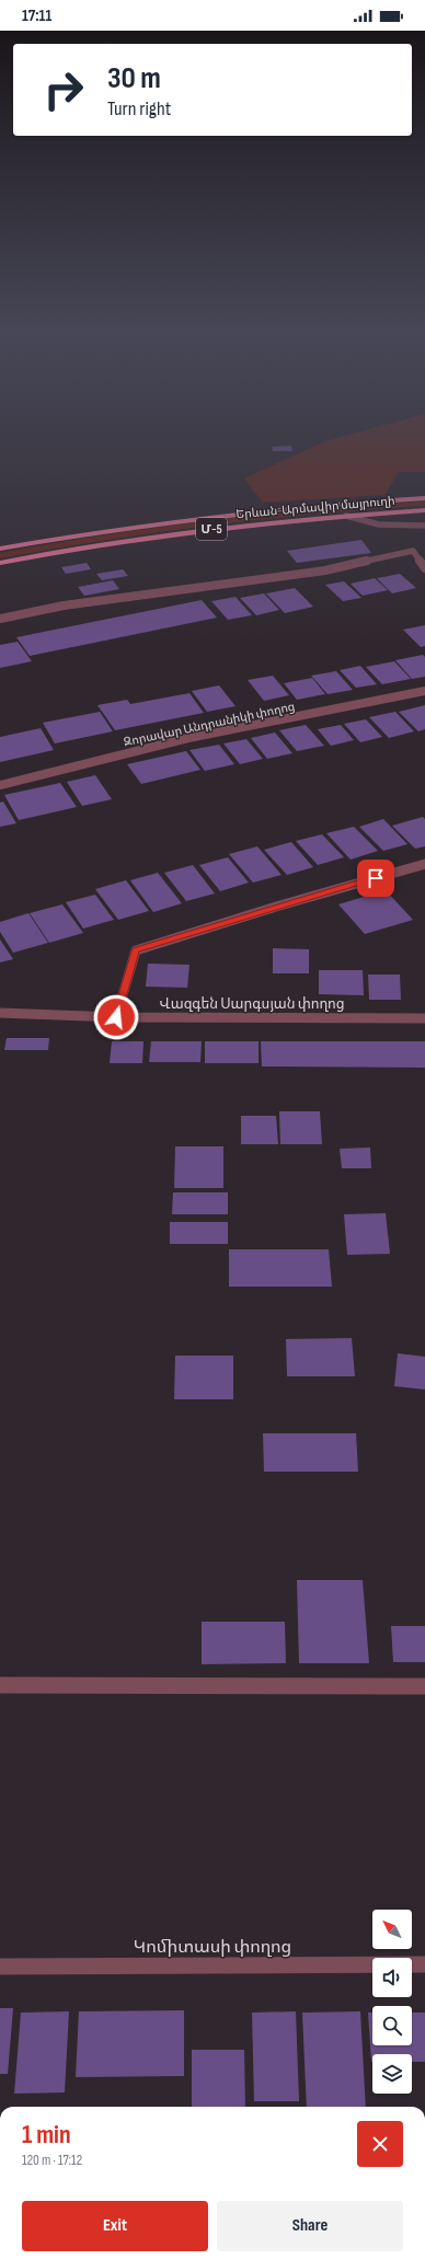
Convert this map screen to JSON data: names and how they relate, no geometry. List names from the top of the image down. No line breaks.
{"streets":{"highway":["Երևան-Արմավիր մայրուղի","Մ-5"],"street":["Զորավար Անդրանիկի փողոց","Վազգեն Սարգսյան փողոց","Կոմիտասի փողոց"]},"north":"top left","page":{"status":"17:11","turn":["30 m","Turn right"],"heading":["1 min","120 m · 17:12"],"buttons":["Exit","Share"]}}
